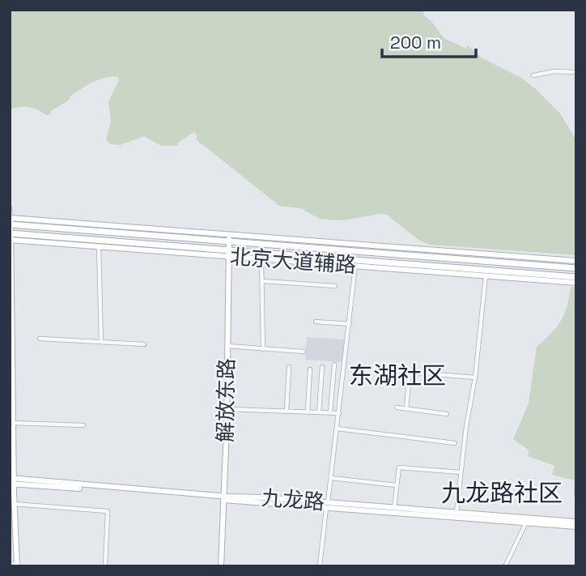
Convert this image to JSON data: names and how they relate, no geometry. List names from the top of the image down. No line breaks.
{"streets":{"main road":["北京大道辅路","解放东路","九龙路"]},"crossings":[["北京大道辅路","解放东路"],["解放东路","九龙路"]],"districts":["东湖社区","九龙路社区"],"scale_bar":"200 m"}
